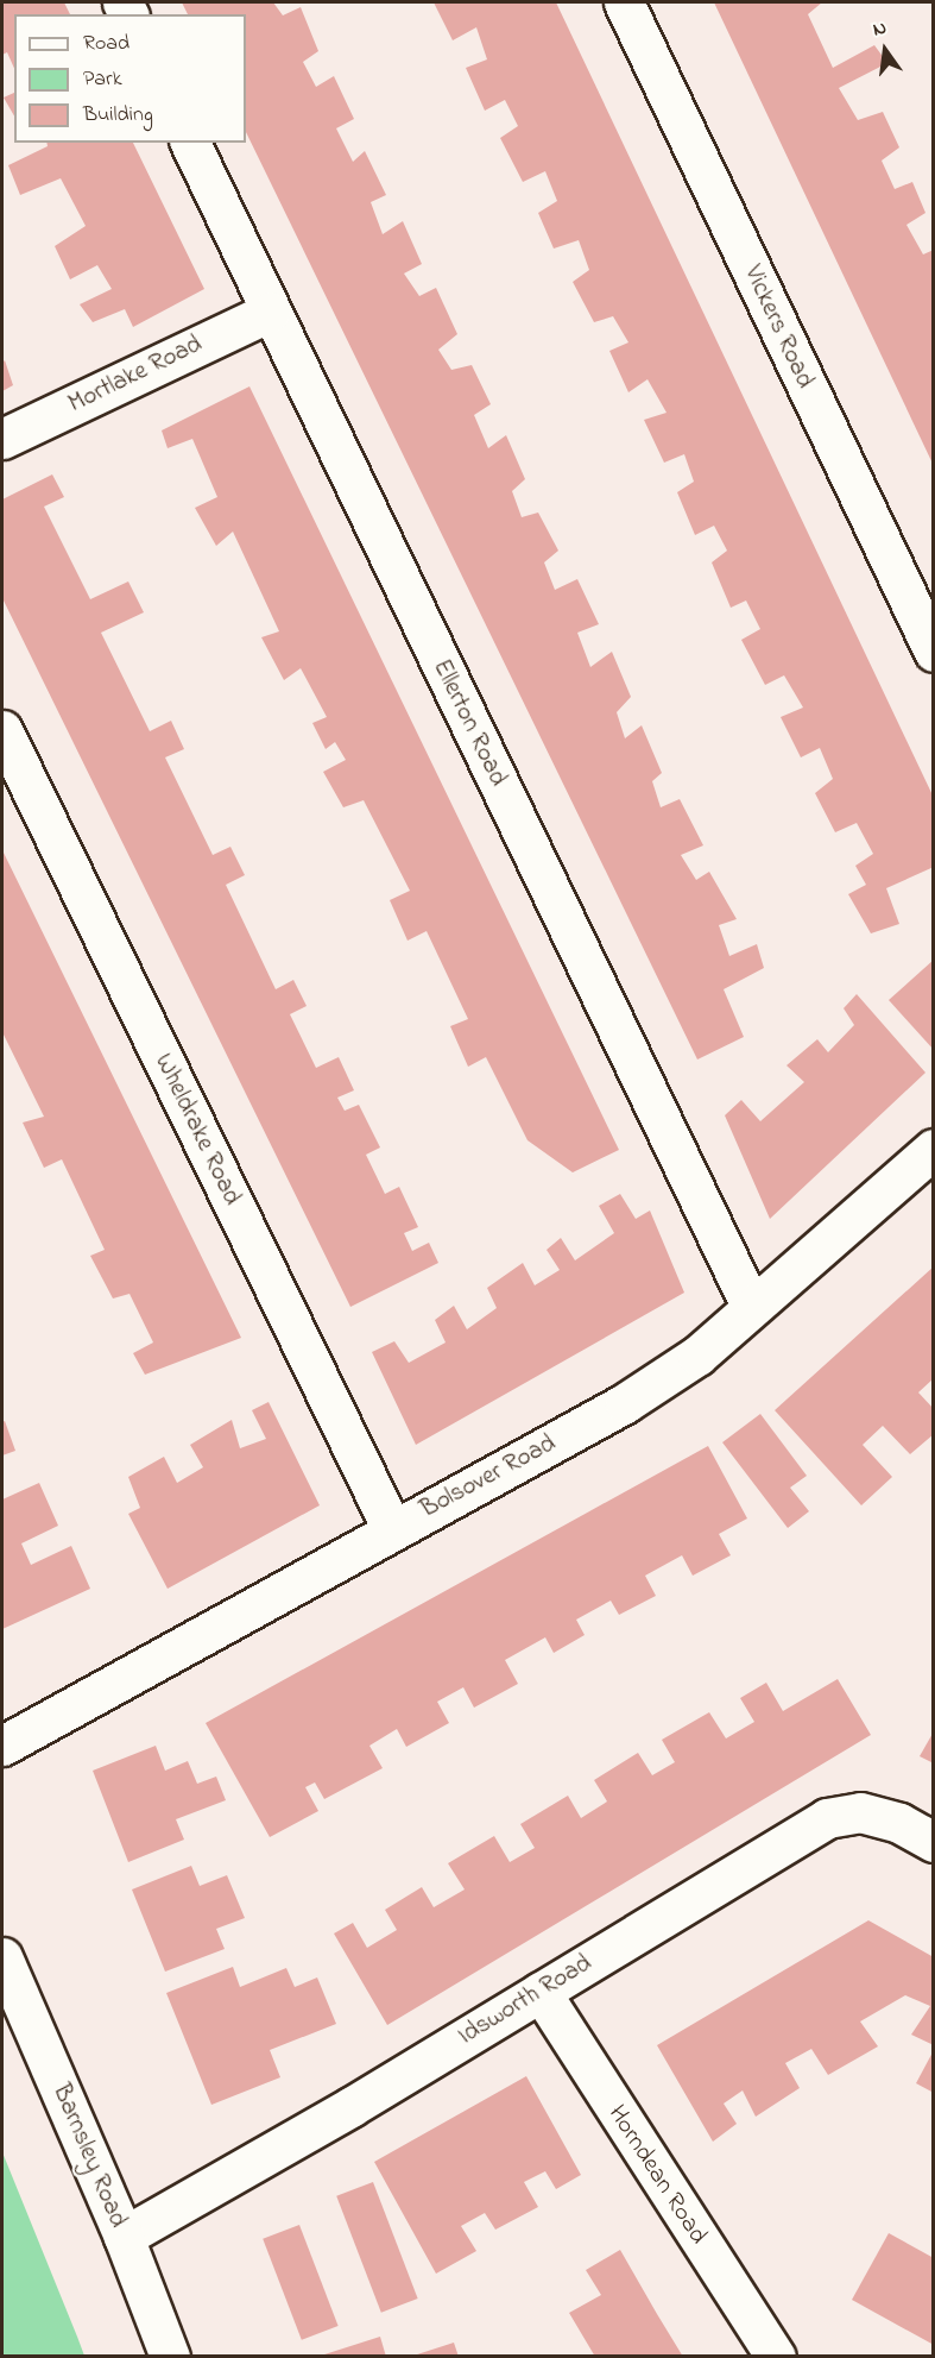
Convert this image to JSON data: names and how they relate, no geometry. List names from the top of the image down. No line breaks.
{"streets":{"street":["Vickers Road","Mortlake Road","Ellerton Road","Wheldrake Road","Bolsover Road","Idsworth Road","Barnsley Road","Horndean Road"]},"crossings":[["Mortlake Road","Ellerton Road"],["Ellerton Road","Bolsover Road"],["Wheldrake Road","Bolsover Road"],["Idsworth Road","Barnsley Road"],["Idsworth Road","Horndean Road"]],"legend":["Road","Park","Building"],"north":"top"}
